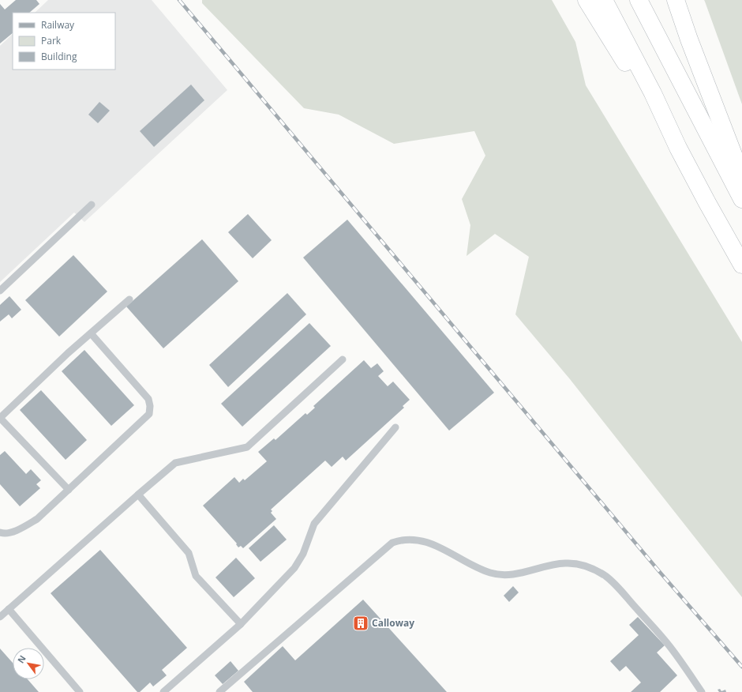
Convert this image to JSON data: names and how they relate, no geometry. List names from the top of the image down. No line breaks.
{"places":{"building":["Calloway"]},"legend":["Railway","Park","Building"],"north":"top left"}
